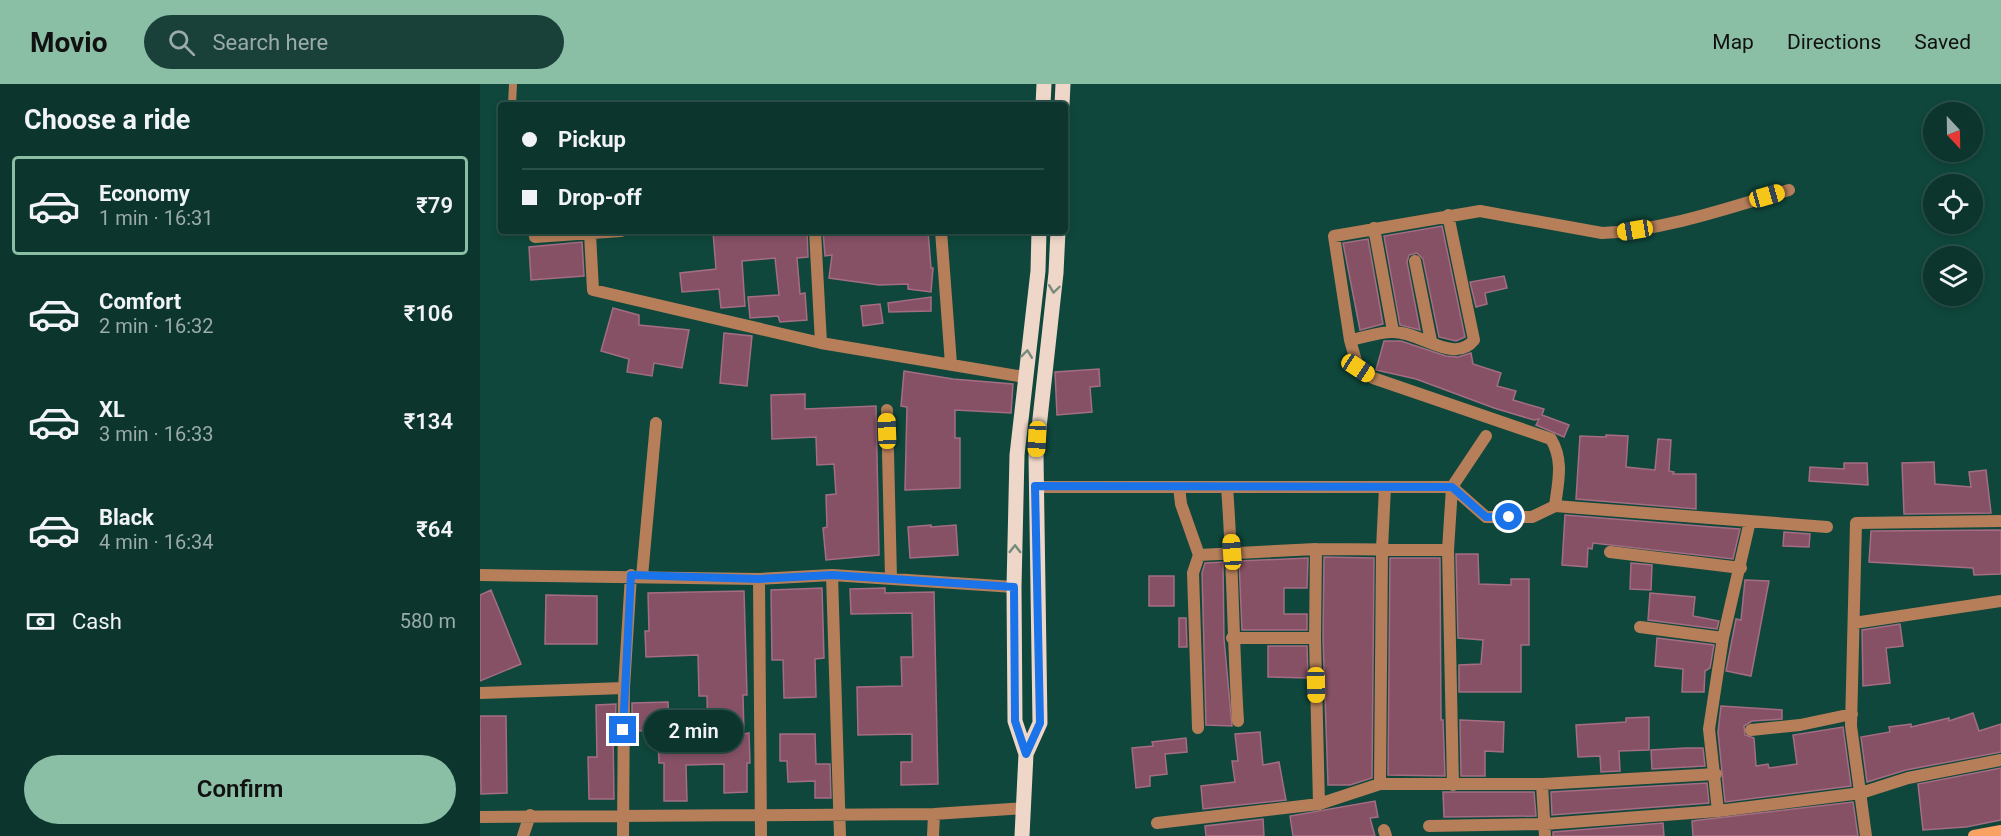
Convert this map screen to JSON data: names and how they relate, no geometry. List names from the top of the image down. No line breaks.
{"north":"bottom","page":{"header":"Movio","search":"Search here","nav":["Map","Directions","Saved"],"heading":"Choose a ride","banner":["Pickup","Drop-off"],"list":[{"name":"Economy","note":"1 min · 16:31","value":"₹79"},{"name":"Comfort","note":"2 min · 16:32","value":"₹106"},{"name":"XL","note":"3 min · 16:33","value":"₹134"},{"name":"Black","note":"4 min · 16:34","value":"₹64"}],"pay":["Cash","580 m"],"bubble":"2 min","buttons":"Confirm"}}
